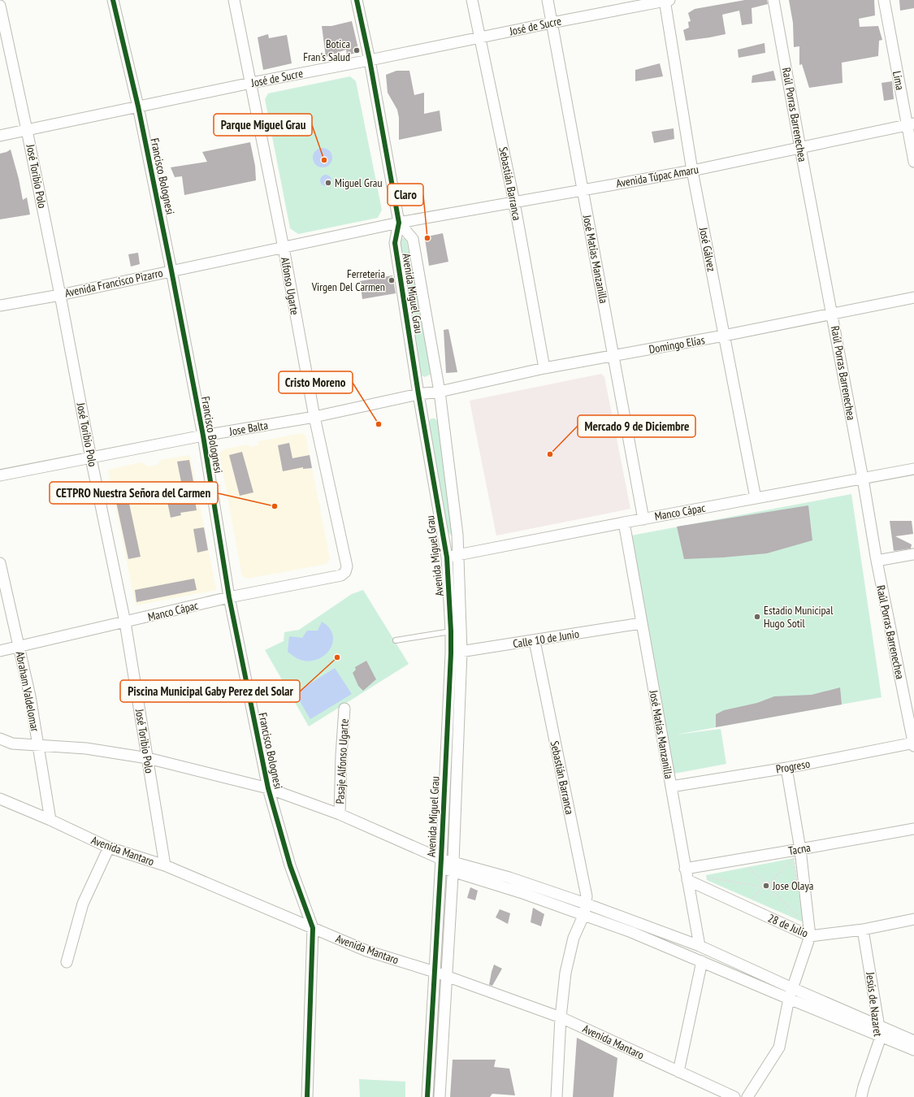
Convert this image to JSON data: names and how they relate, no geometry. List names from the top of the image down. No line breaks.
{"streets":{"street":["José de Sucre","Lima","Raúl Porras Barrenechea","José Toribio Polo","Francisco Bolognesi","Avenida Túpac Amaru","Sebastián Barranca","José Gálvez","José Matías Manzanilla","Avenida Francisco Pizarro","Alfonso Ugarte","Avenida Miguel Grau","Domingo Elías","Jose Balta","Manco Cápac","Calle 10 de Junio","Abraham Valdelomar","Pasaje Alfonso Ugarte","Progreso","Tacna","Avenida Mantaro","28 de Julio","Jesús de Nazaret"]},"crossings":[["José de Sucre","José Toribio Polo"],["José de Sucre","Francisco Bolognesi"],["José de Sucre","Sebastián Barranca"],["José de Sucre","José Gálvez"],["José de Sucre","José Matías Manzanilla"],["José de Sucre","Alfonso Ugarte"],["José de Sucre","Avenida Miguel Grau"],["Lima","Avenida Túpac Amaru"],["Raúl Porras Barrenechea","Avenida Túpac Amaru"],["Raúl Porras Barrenechea","Domingo Elías"],["Raúl Porras Barrenechea","Manco Cápac"],["Raúl Porras Barrenechea","Progreso"],["José Toribio Polo","Avenida Francisco Pizarro"],["José Toribio Polo","Jose Balta"],["José Toribio Polo","Manco Cápac"],["José Toribio Polo","Avenida Mantaro"],["Francisco Bolognesi","Avenida Francisco Pizarro"],["Francisco Bolognesi","Jose Balta"],["Francisco Bolognesi","Manco Cápac"],["Francisco Bolognesi","Avenida Mantaro"],["Avenida Túpac Amaru","Sebastián Barranca"],["Avenida Túpac Amaru","José Gálvez"],["Avenida Túpac Amaru","José Matías Manzanilla"],["Avenida Túpac Amaru","Avenida Francisco Pizarro"],["Avenida Túpac Amaru","Avenida Miguel Grau"],["Sebastián Barranca","Domingo Elías"],["Sebastián Barranca","Calle 10 de Junio"],["Sebastián Barranca","Avenida Mantaro"],["José Gálvez","Domingo Elías"],["José Gálvez","Manco Cápac"],["José Matías Manzanilla","Domingo Elías"],["José Matías Manzanilla","Manco Cápac"],["José Matías Manzanilla","Calle 10 de Junio"],["José Matías Manzanilla","Progreso"],["José Matías Manzanilla","Tacna"],["José Matías Manzanilla","28 de Julio"],["Avenida Francisco Pizarro","Alfonso Ugarte"],["Avenida Francisco Pizarro","Avenida Miguel Grau"],["Alfonso Ugarte","Jose Balta"],["Alfonso Ugarte","Manco Cápac"],["Avenida Miguel Grau","Domingo Elías"],["Avenida Miguel Grau","Jose Balta"],["Avenida Miguel Grau","Manco Cápac"],["Avenida Miguel Grau","Calle 10 de Junio"],["Avenida Miguel Grau","Avenida Mantaro"],["Domingo Elías","Jose Balta"],["Manco Cápac","Abraham Valdelomar"],["Abraham Valdelomar","Avenida Mantaro"],["28 de Julio","Jesús de Nazaret"]],"places":["Botica Fran's Salud","Parque Miguel Grau","Miguel Grau","Claro","Ferreteria Virgen Del Carmen","Cristo Moreno","Mercado 9 de Diciembre","CETPRO Nuestra Señora del Carmen","Estadio Municipal Hugo Sotil","Piscina Municipal Gaby Perez del Solar","Jose Olaya"]}
